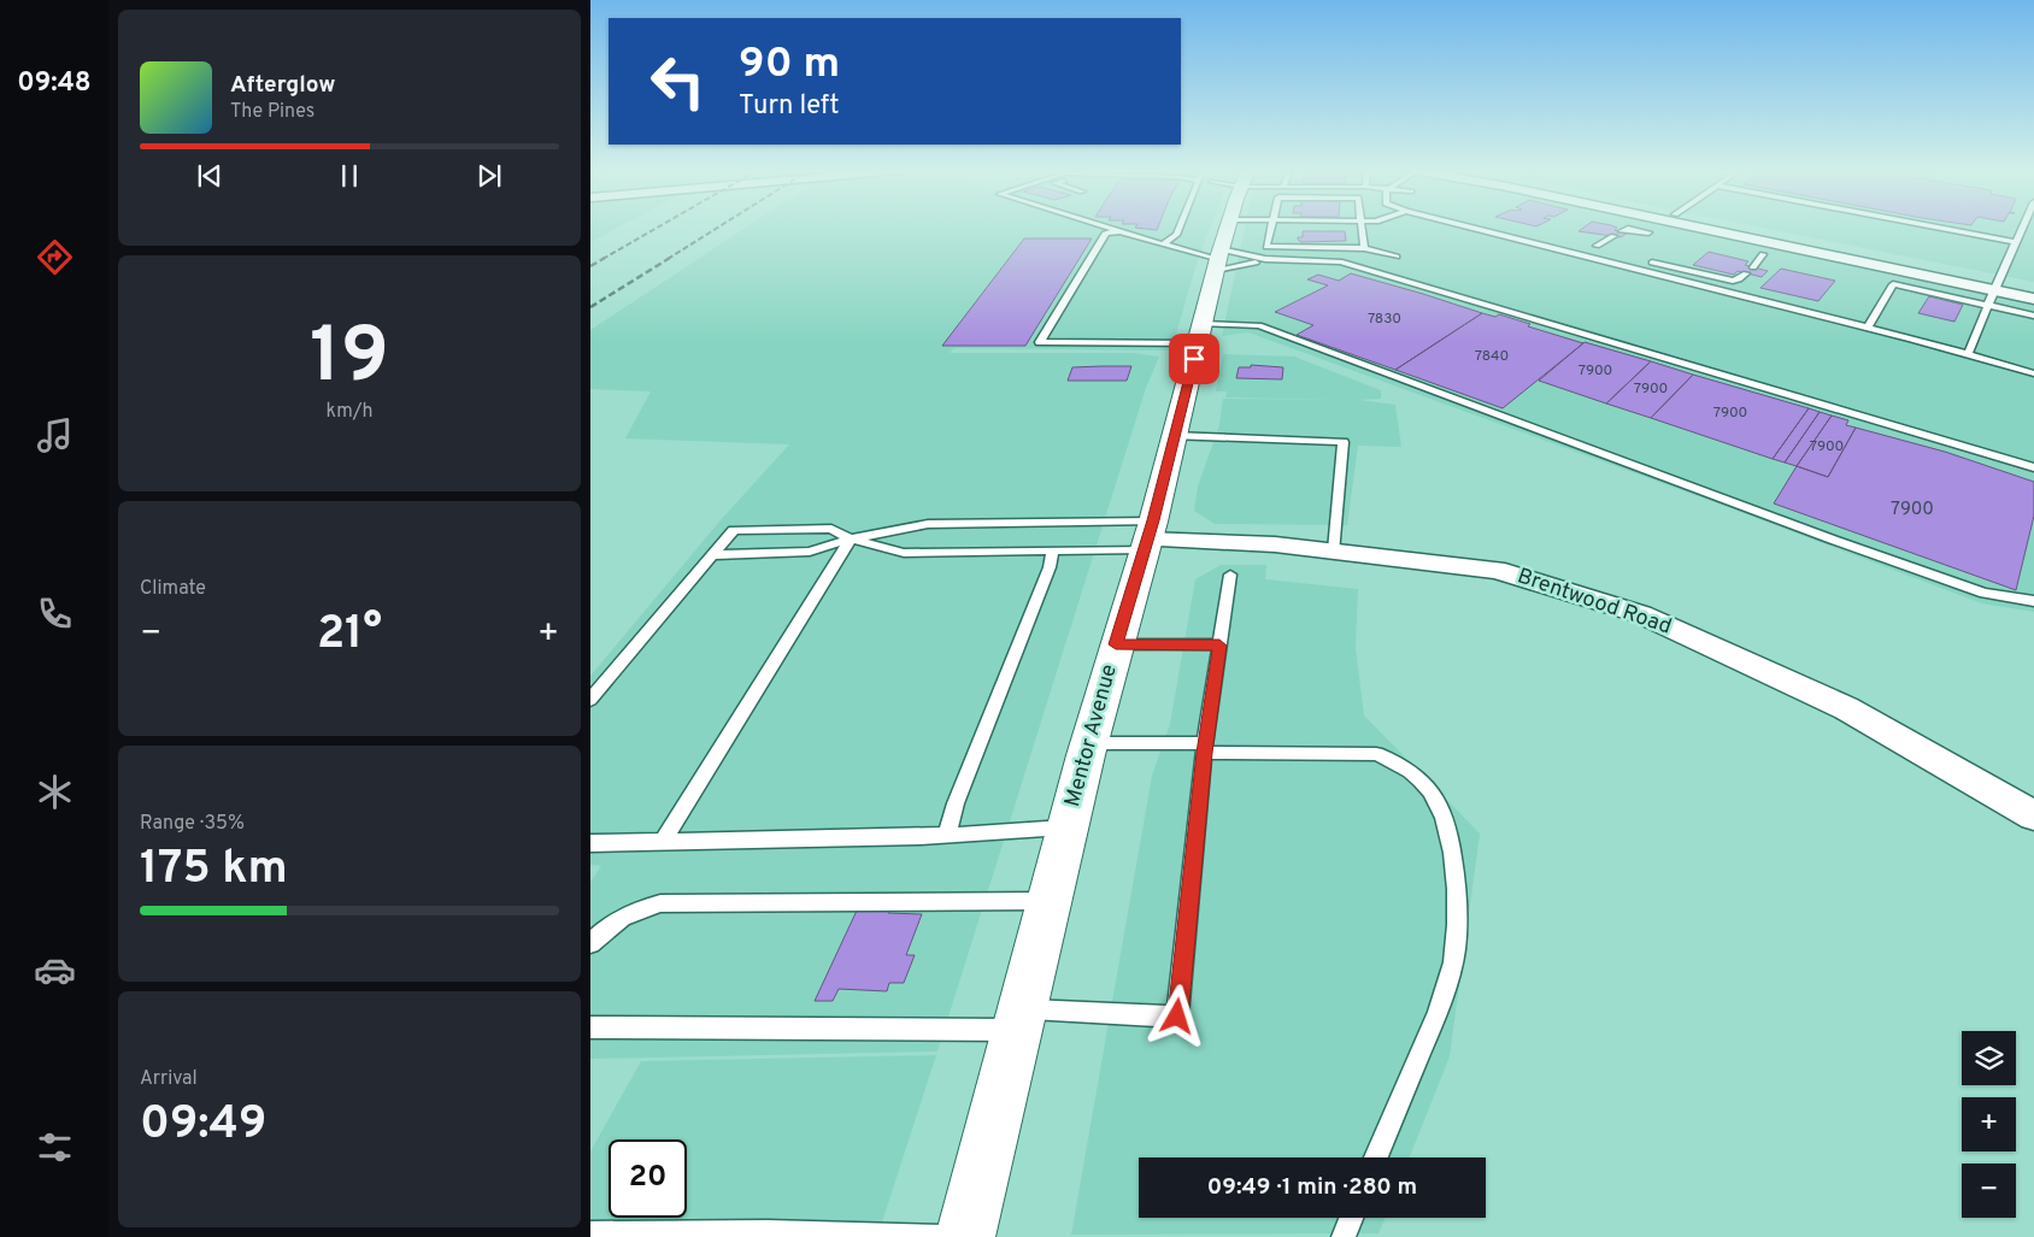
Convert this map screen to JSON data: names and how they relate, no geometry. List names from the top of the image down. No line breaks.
{"streets":{"main road":["Mentor Avenue"],"street":["Brentwood Road"]},"crossings":[["Brentwood Road","Mentor Avenue"]],"house_numbers":["7830","7840","7900","7900","7900","7900","7900"],"page":{"tabs":"09:48","turn":["90 m","Turn left"],"song":["Afterglow","The Pines"],"tile":[["19","km/h"],"Climate",["Range · 35%","175 km"],["Arrival","09:49"]],"heat":["−","21°","+"],"map_buttons":["+","−"],"limit":"20","trip":"09:49 · 1 min · 280 m"}}
